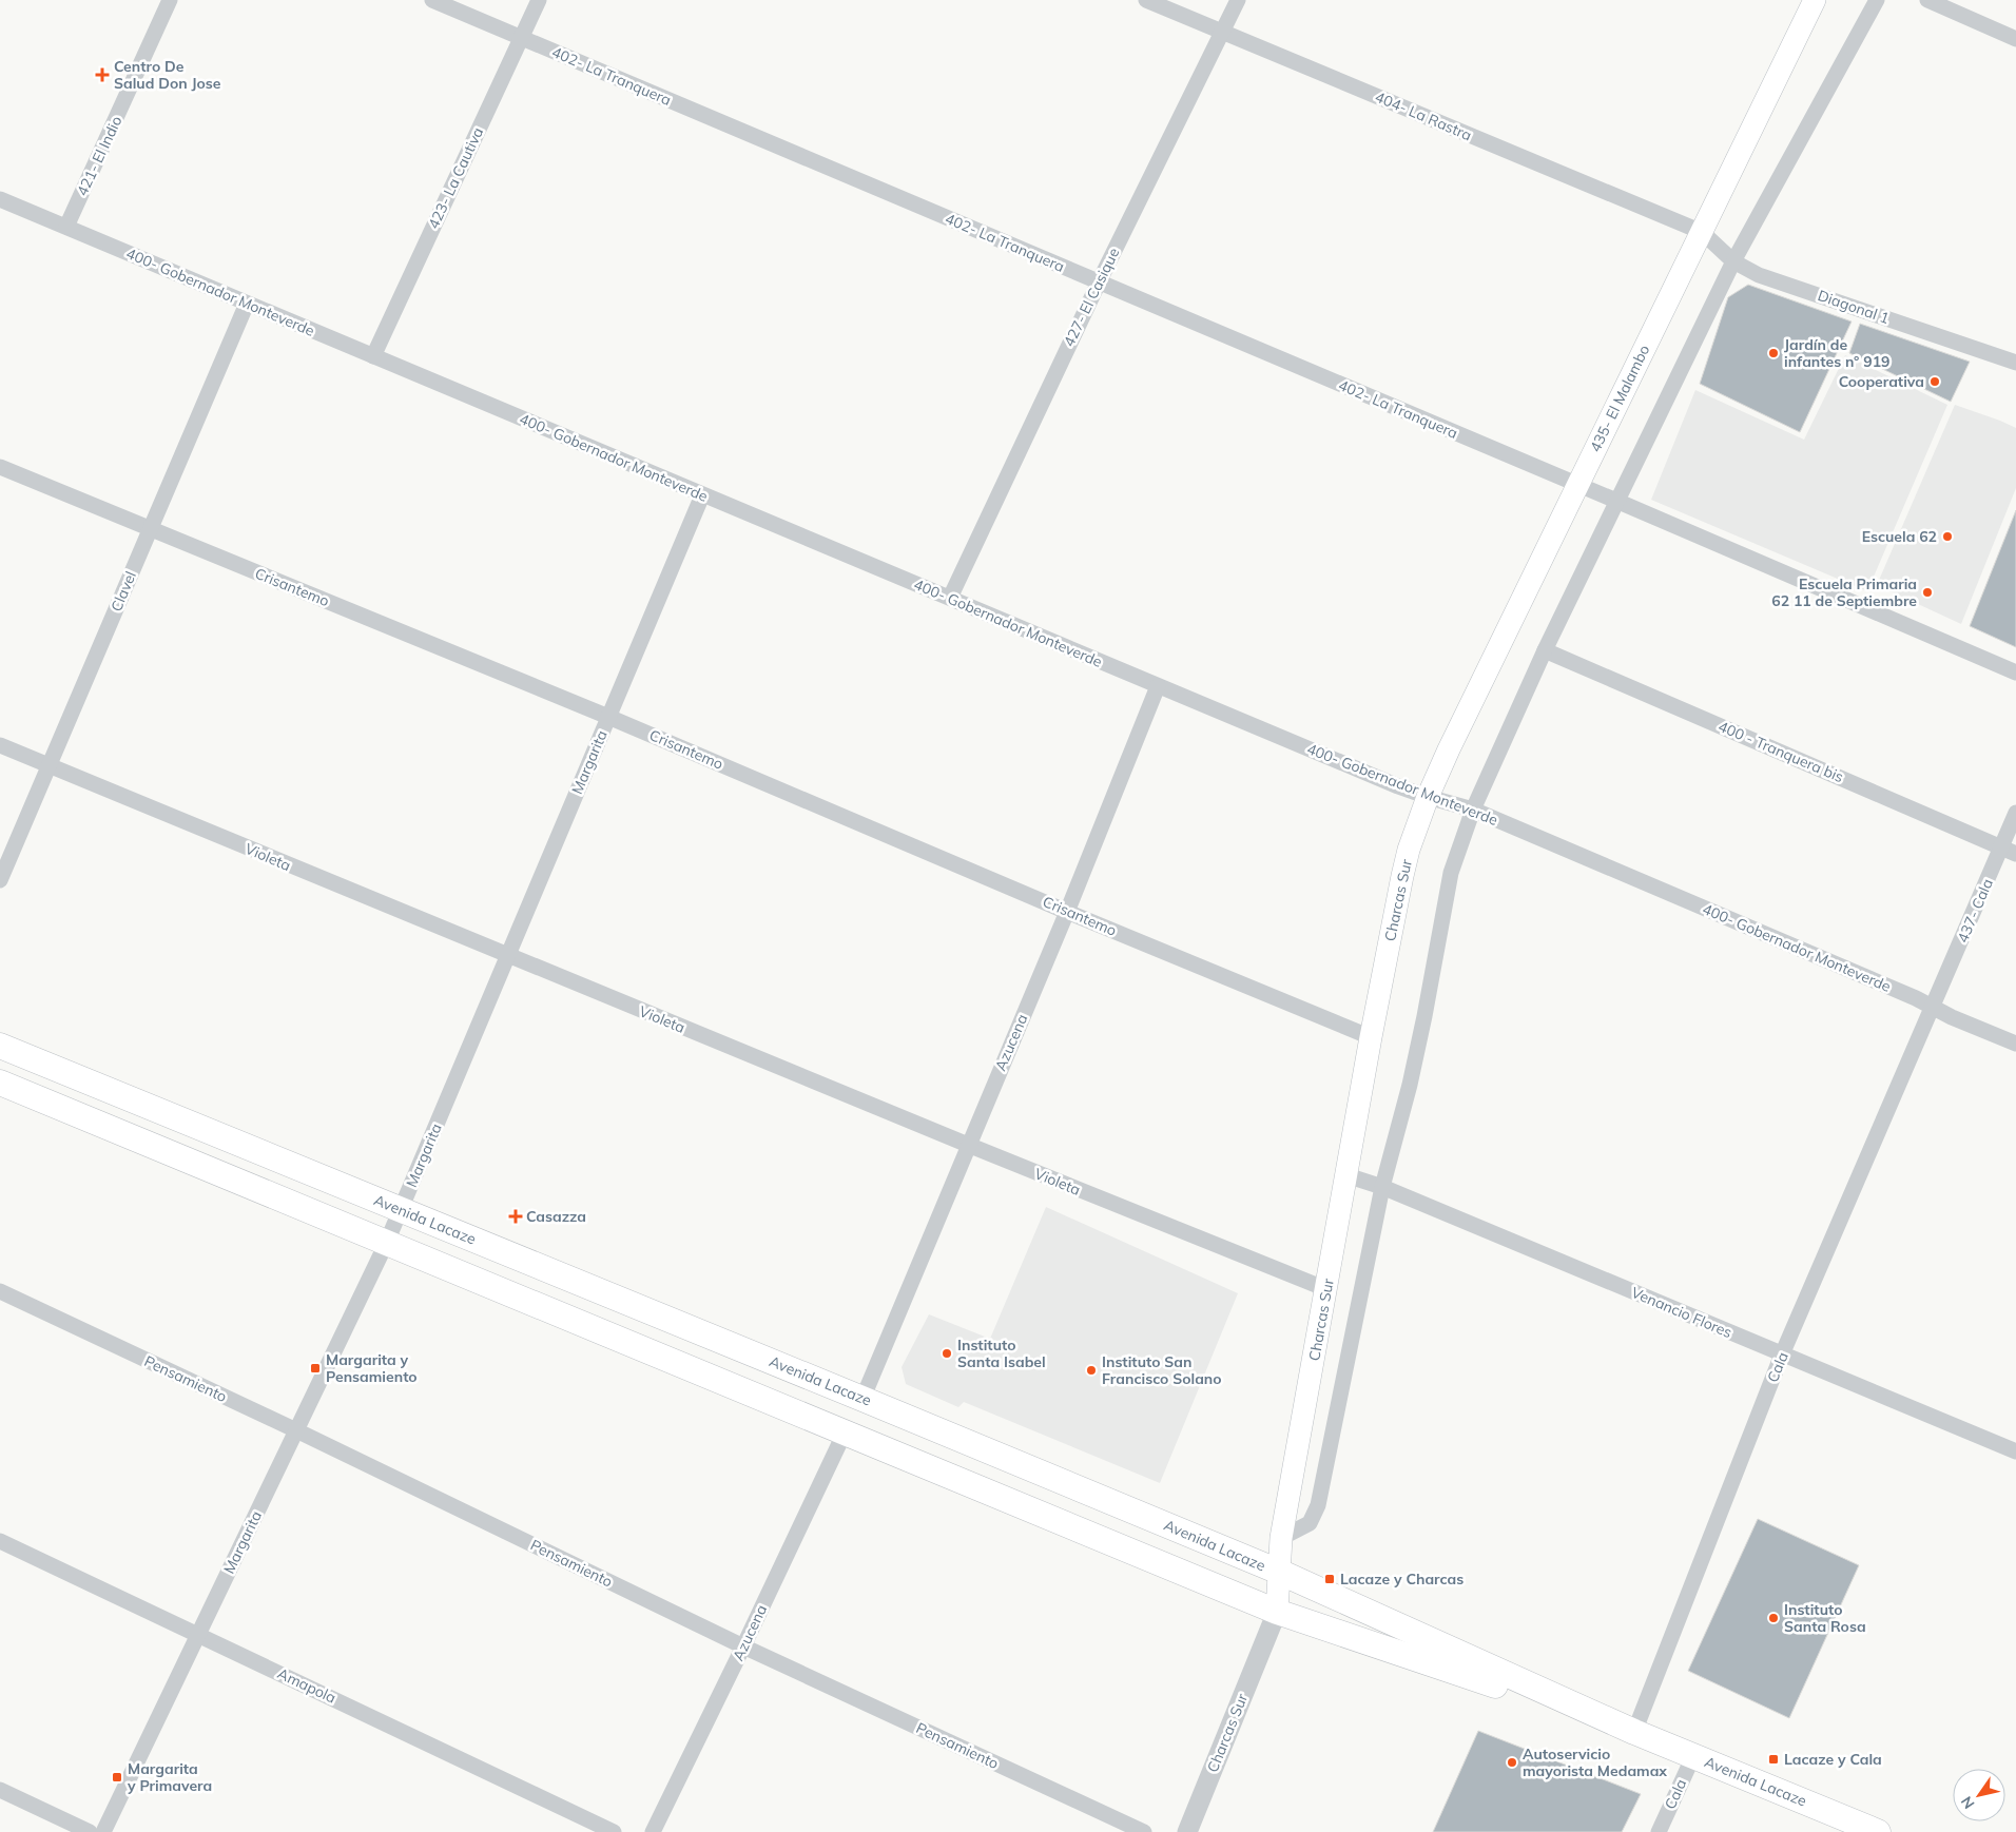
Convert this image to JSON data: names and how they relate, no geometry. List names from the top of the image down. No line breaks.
{"streets":{"main road":["435- El Malambo","Charcas Sur","Avenida Lacaze"],"street":["402- La Tranquera","404- La Rastra","421- El Indio","423- La Cautiva","400- Gobernador Monteverde","427- El Casique","Diagonal 1","Crisantemo","Clavel","400 - Tranquera bis","Margarita","Violeta","437- Cala","Azucena","Venancio Flores","Cala","Pensamiento","Amapola"]},"crossings":[["402- La Tranquera","423- La Cautiva"],["402- La Tranquera","427- El Casique"],["402- La Tranquera","435- El Malambo"],["404- La Rastra","427- El Casique"],["404- La Rastra","Diagonal 1"],["404- La Rastra","435- El Malambo"],["421- El Indio","400- Gobernador Monteverde"],["423- La Cautiva","400- Gobernador Monteverde"],["400- Gobernador Monteverde","427- El Casique"],["400- Gobernador Monteverde","435- El Malambo"],["400- Gobernador Monteverde","Clavel"],["400- Gobernador Monteverde","Margarita"],["400- Gobernador Monteverde","Charcas Sur"],["400- Gobernador Monteverde","437- Cala"],["400- Gobernador Monteverde","Azucena"],["400- Gobernador Monteverde","Cala"],["Diagonal 1","435- El Malambo"],["435- El Malambo","Charcas Sur"],["Crisantemo","Clavel"],["Crisantemo","Margarita"],["Crisantemo","Charcas Sur"],["Crisantemo","Azucena"],["Clavel","Violeta"],["400 - Tranquera bis","437- Cala"],["Margarita","Violeta"],["Margarita","Avenida Lacaze"],["Margarita","Pensamiento"],["Margarita","Amapola"],["Violeta","Charcas Sur"],["Violeta","Azucena"],["Charcas Sur","Avenida Lacaze"],["Charcas Sur","Venancio Flores"],["437- Cala","Cala"],["Azucena","Avenida Lacaze"],["Azucena","Pensamiento"],["Avenida Lacaze","Cala"],["Venancio Flores","Cala"]],"places":{"health":["Centro De Salud Don Jose","Casazza"],"other":["Jardín de infantes n° 919","Cooperativa","Escuela 62","Escuela Primaria 62 11 de Septiembre","Instituto Santa Isabel","Instituto San Francisco Solano","Instituto Santa Rosa","Autoservicio mayorista Medamax"],"transit":["Margarita y Pensamiento","Lacaze y Charcas","Lacaze y Cala","Margarita y Primavera"]},"north":"bottom left"}
